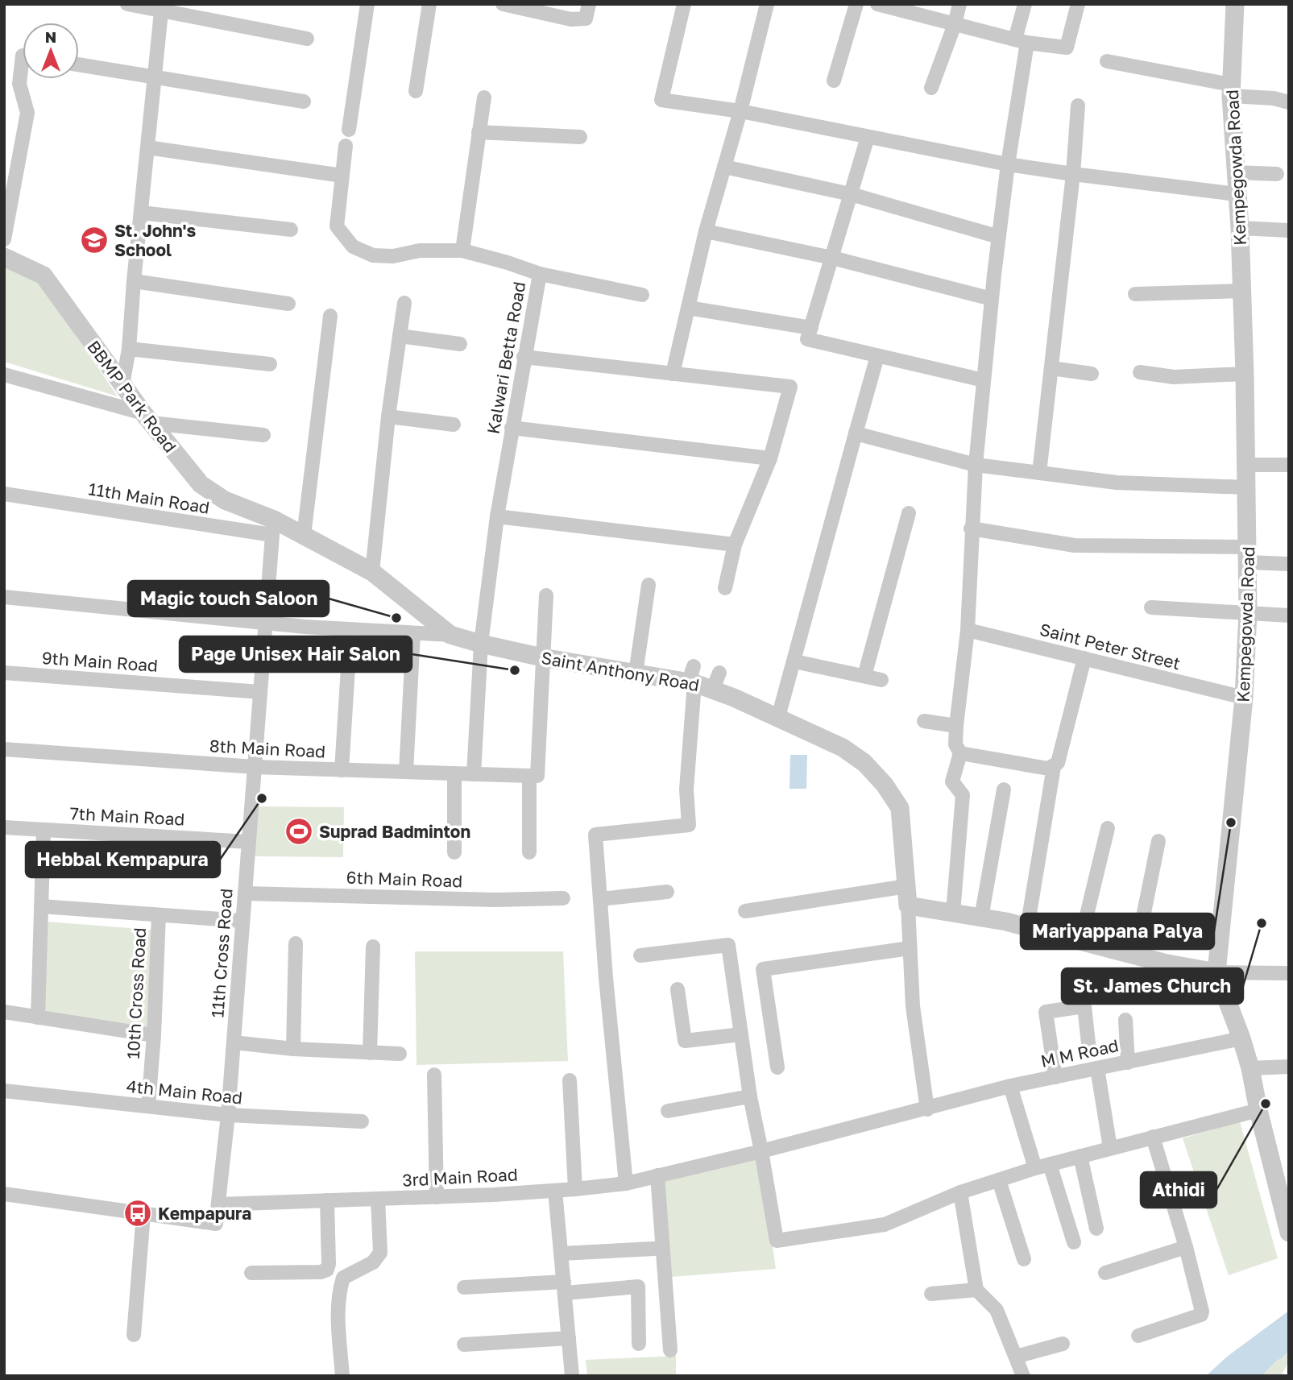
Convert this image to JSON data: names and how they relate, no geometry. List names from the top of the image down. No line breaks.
{"streets":{"street":["Kempegowda Road","Kalwari Betta Road","BBMP Park Road","11th Main Road","Saint Peter Street","9th Main Road","Saint Anthony Road","8th Main Road","7th Main Road","6th Main Road","11th Cross Road","10th Cross Road","M M Road","4th Main Road","3rd Main Road"]},"crossings":[["Kempegowda Road","Saint Peter Street"],["Kempegowda Road","M M Road"],["Kalwari Betta Road","Saint Anthony Road"],["Kalwari Betta Road","8th Main Road"],["BBMP Park Road","11th Main Road"],["BBMP Park Road","Saint Anthony Road"],["BBMP Park Road","11th Cross Road"],["11th Main Road","Saint Anthony Road"],["11th Main Road","11th Cross Road"],["9th Main Road","11th Cross Road"],["Saint Anthony Road","11th Cross Road"],["Saint Anthony Road","M M Road"],["Saint Anthony Road","3rd Main Road"],["8th Main Road","11th Cross Road"],["7th Main Road","11th Cross Road"],["6th Main Road","11th Cross Road"],["11th Cross Road","4th Main Road"],["11th Cross Road","3rd Main Road"],["10th Cross Road","4th Main Road"],["M M Road","3rd Main Road"]],"places":{"school or university":["St. John's School"],"other":["Magic touch Saloon","Page Unisex Hair Salon","Hebbal Kempapura","Mariyappana Palya","St. James Church","Athidi"],"sports":["Suprad Badminton"],"bus stop":["Kempapura"]},"north":"top"}
